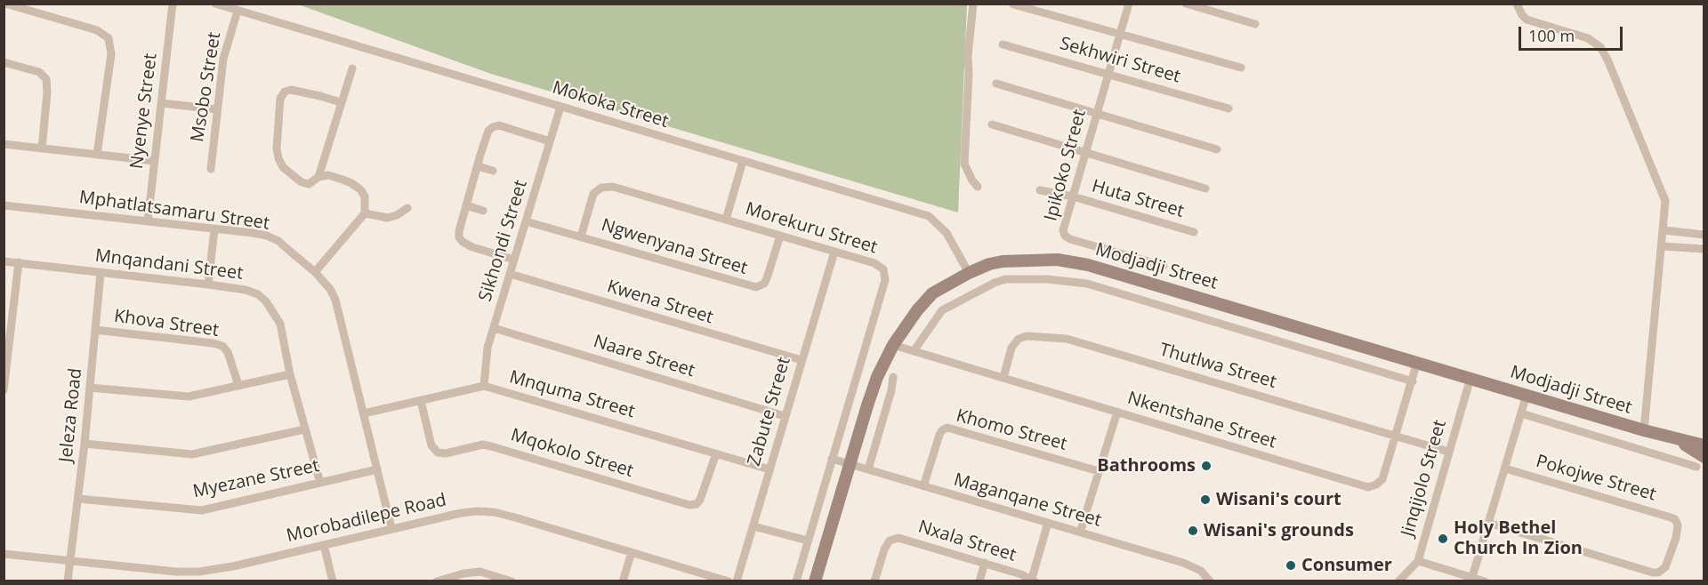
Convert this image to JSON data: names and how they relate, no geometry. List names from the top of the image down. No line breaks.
{"streets":{"street":["Sekhwiri Street","Msobo Street","Mokoka Street","Nyenye Street","Ipikoko Street","Huta Street","Mphatlatsamaru Street","Morekuru Street","Sikhondi Street","Ngwenyana Street","Mnqandani Street","Modjadji Street","Kwena Street","Khova Street","Naare Street","Thutlwa Street","Mnquma Street","Zabute Street","Jeleza Road","Nkentshane Street","Khomo Street","Mqokolo Street","Jinqijolo Street","Pokojwe Street","Myezane Street","Maganqane Street","Morobadilepe Road","Nxala Street"]},"crossings":[["Sekhwiri Street","Ipikoko Street"],["Msobo Street","Mokoka Street"],["Mokoka Street","Sikhondi Street"],["Mokoka Street","Modjadji Street"],["Nyenye Street","Mphatlatsamaru Street"],["Ipikoko Street","Huta Street"],["Mphatlatsamaru Street","Mnquma Street"],["Mphatlatsamaru Street","Myezane Street"],["Mphatlatsamaru Street","Morobadilepe Road"],["Morekuru Street","Ngwenyana Street"],["Morekuru Street","Zabute Street"],["Morekuru Street","Maganqane Street"],["Sikhondi Street","Ngwenyana Street"],["Sikhondi Street","Kwena Street"],["Sikhondi Street","Naare Street"],["Sikhondi Street","Mnquma Street"],["Mnqandani Street","Jeleza Road"],["Mnqandani Street","Myezane Street"],["Modjadji Street","Nkentshane Street"],["Modjadji Street","Jinqijolo Street"],["Modjadji Street","Maganqane Street"],["Kwena Street","Zabute Street"],["Khova Street","Jeleza Road"],["Naare Street","Zabute Street"],["Thutlwa Street","Nkentshane Street"],["Thutlwa Street","Jinqijolo Street"],["Mnquma Street","Zabute Street"],["Mnquma Street","Mqokolo Street"],["Jeleza Road","Myezane Street"],["Jeleza Road","Morobadilepe Road"],["Khomo Street","Maganqane Street"]],"places":["Bathrooms","Wisani's court","Wisani's grounds","Holy Bethel Church In Zion","Consumer"],"scale_bar":"100 m"}
